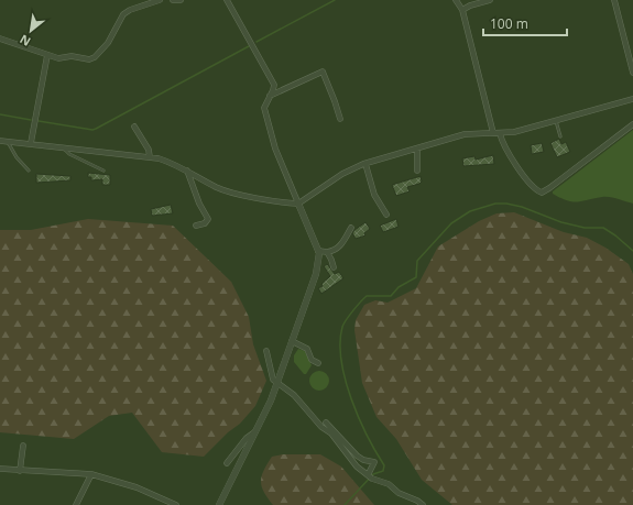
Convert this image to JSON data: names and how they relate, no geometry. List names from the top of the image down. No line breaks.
{"scale_bar":"100 m","north":"bottom left"}
